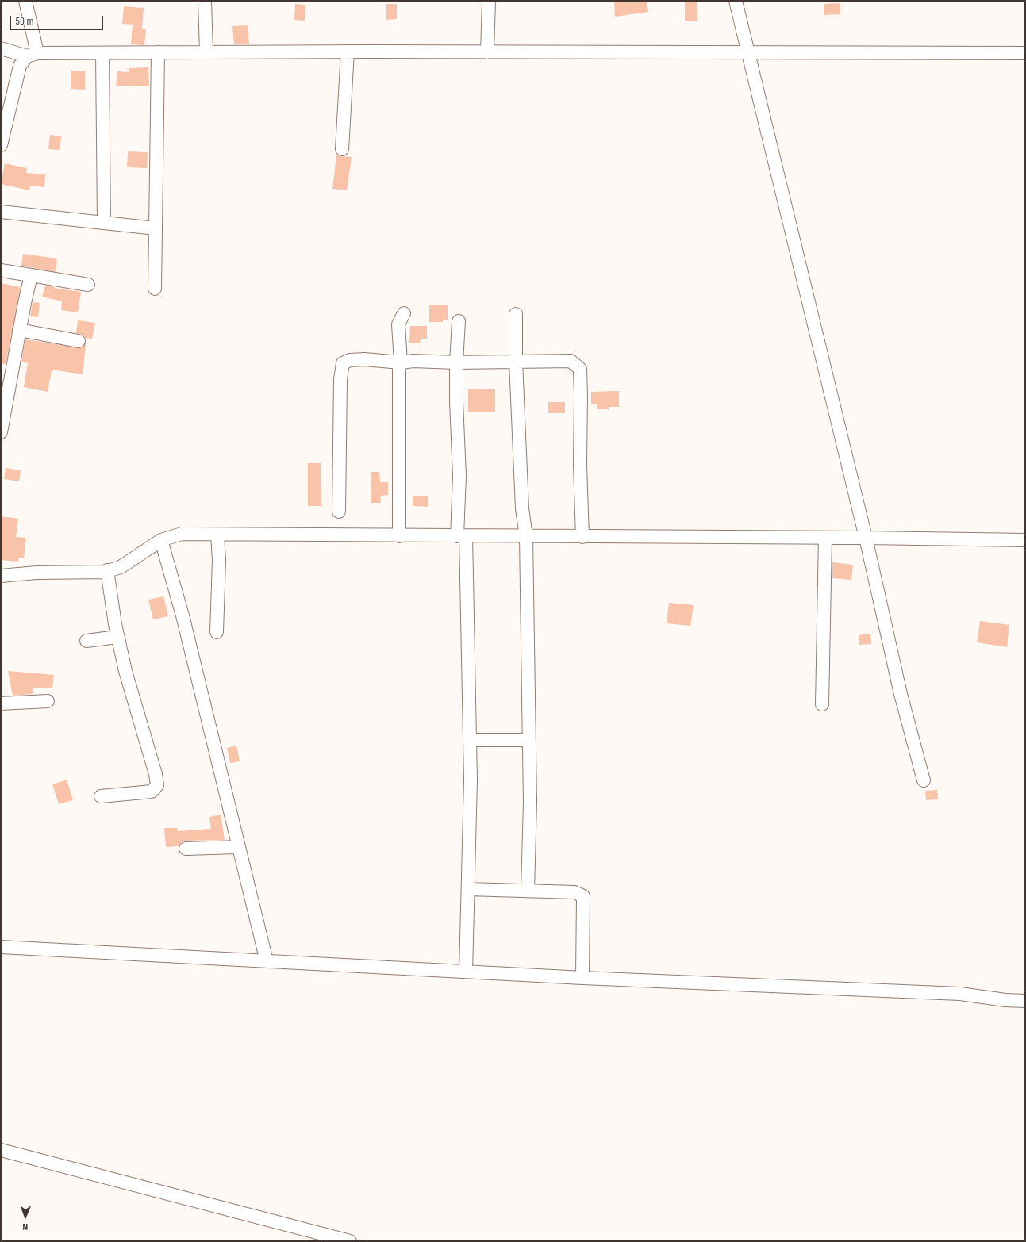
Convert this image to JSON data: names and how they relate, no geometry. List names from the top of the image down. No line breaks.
{"scale_bar":"50 m","north":"bottom"}
